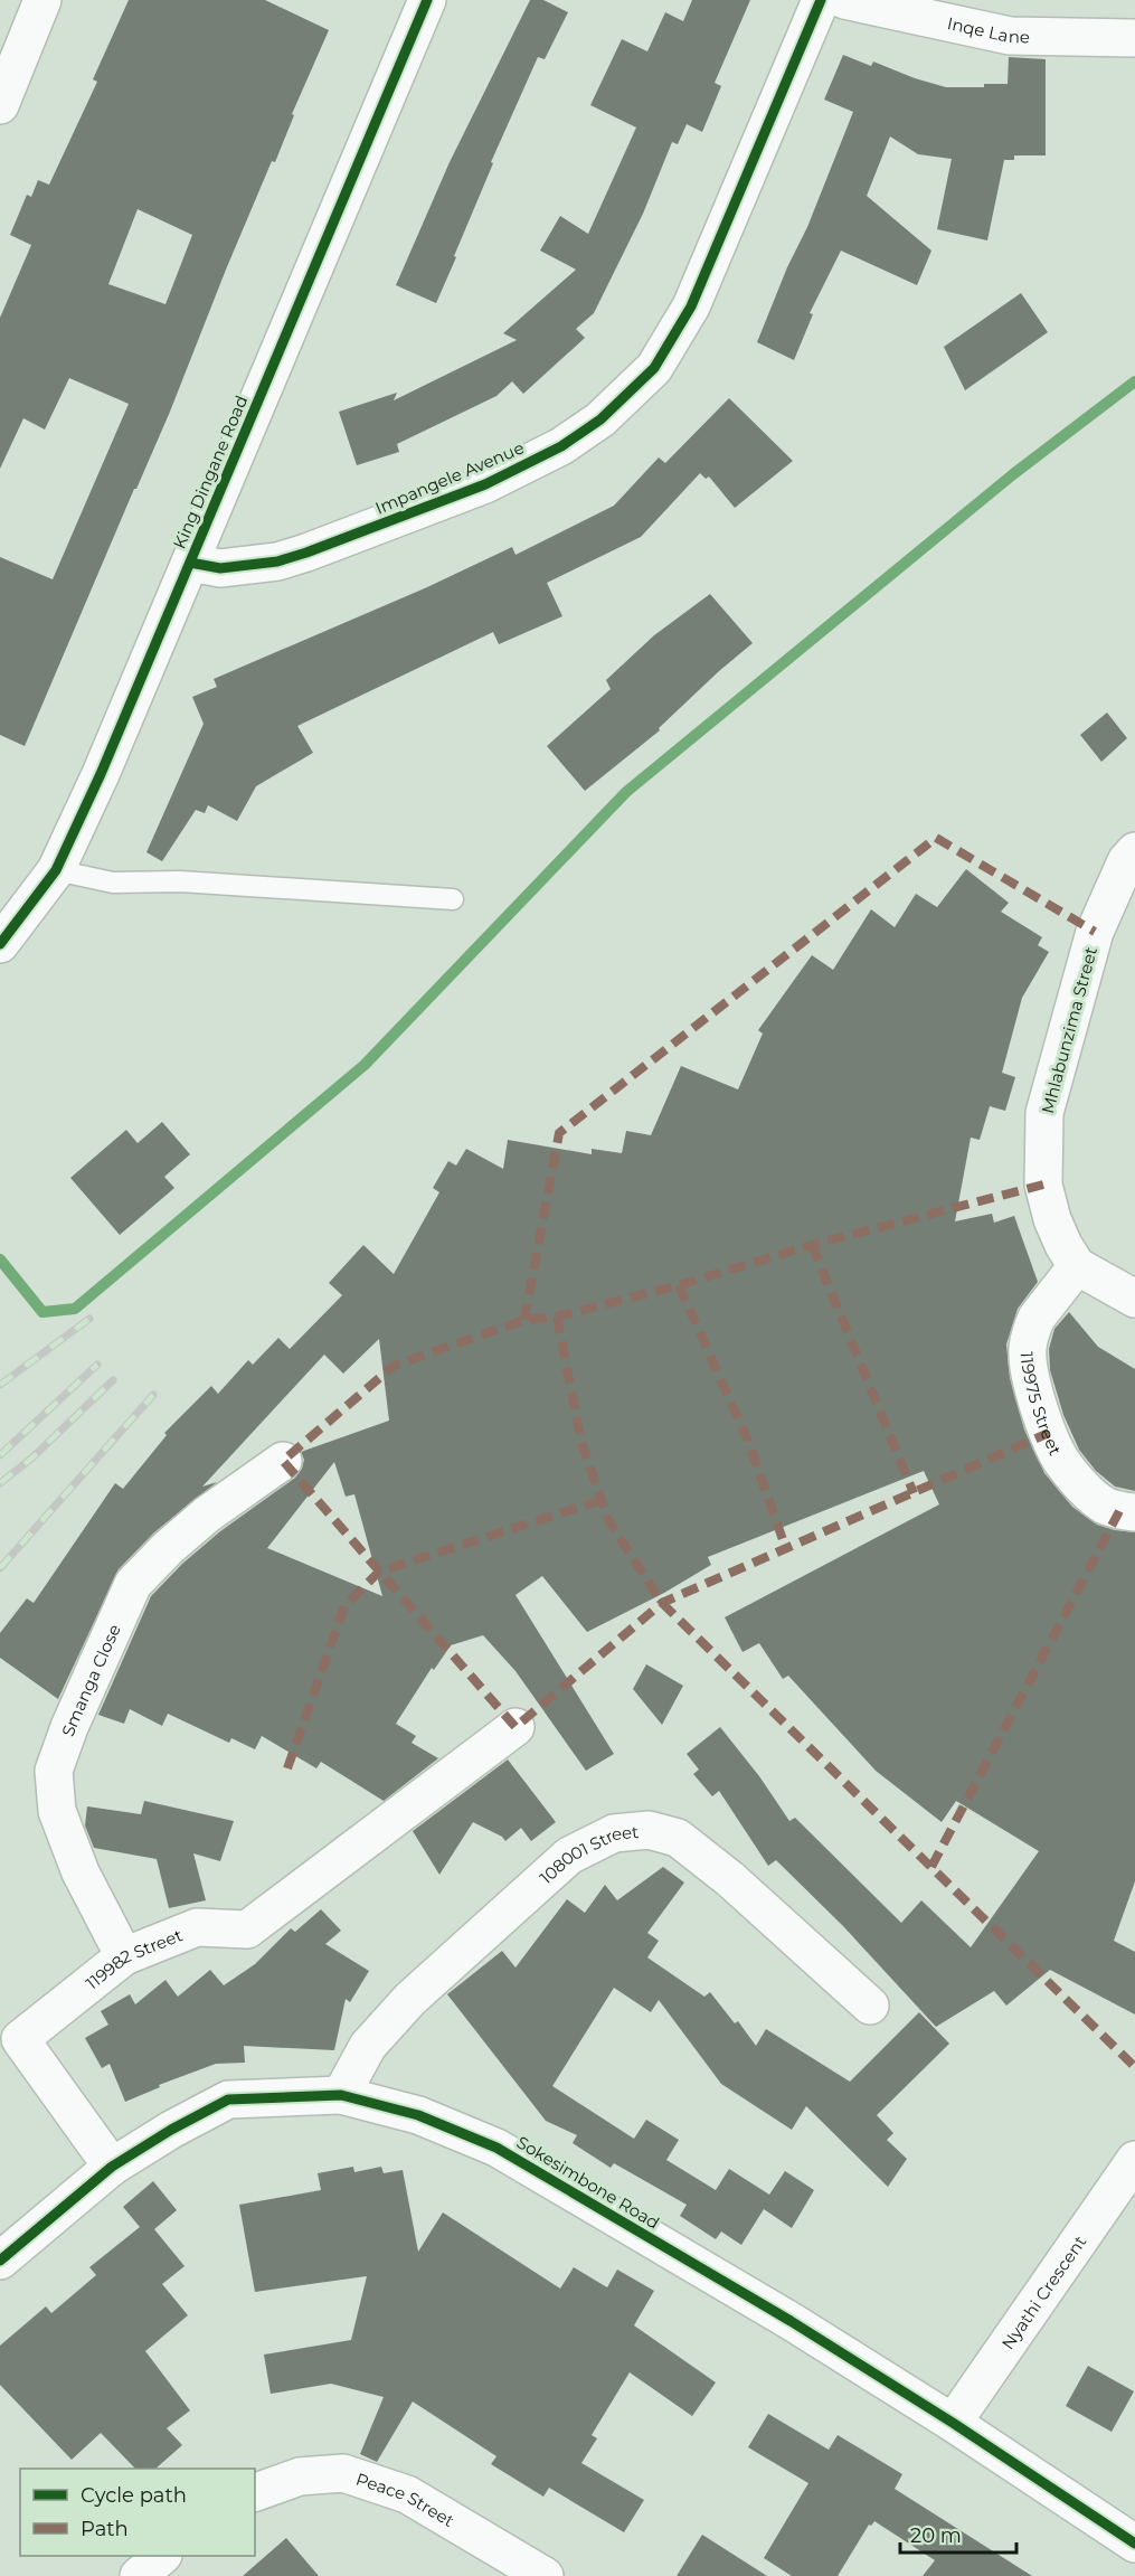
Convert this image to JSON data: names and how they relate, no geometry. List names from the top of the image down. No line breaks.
{"streets":{"street":["Inqe Lane","King Dingane Road","Impangele Avenue","Mhlabunzima Street","119975 Street","Smanga Close","108001 Street","119982 Street","Sokesimbone Road","Nyathi Crescent","Peace Street"]},"crossings":[["King Dingane Road","Impangele Avenue"],["Mhlabunzima Street","119975 Street"],["Smanga Close","119982 Street"],["108001 Street","Sokesimbone Road"],["119982 Street","Sokesimbone Road"],["Sokesimbone Road","Nyathi Crescent"]],"legend":["Cycle path","Path"],"scale_bar":"20 m"}
